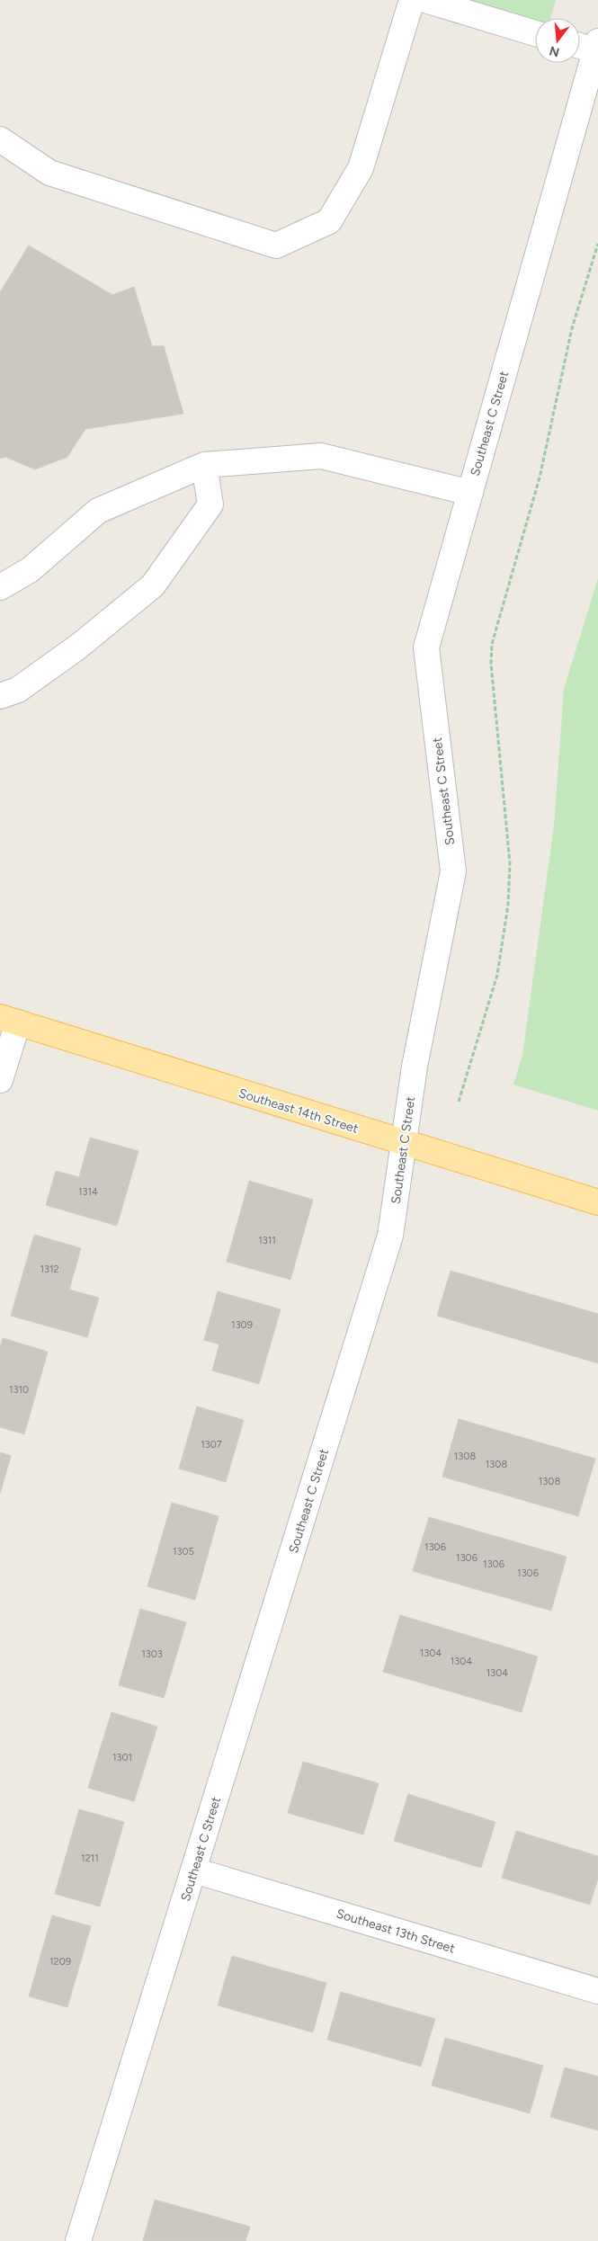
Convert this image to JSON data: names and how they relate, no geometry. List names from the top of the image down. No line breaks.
{"streets":{"main road":["Southeast 14th Street"],"street":["Southeast C Street","Southeast 13th Street"]},"crossings":[["Southeast C Street","Southeast 14th Street"],["Southeast C Street","Southeast 13th Street"]],"house_numbers":["1314","1311","1312","1309","1310","1307","1308","1308","1308","1306","1305","1306","1306","1306","1304","1303","1304","1304","1301","1211","1209"],"north":"bottom"}
